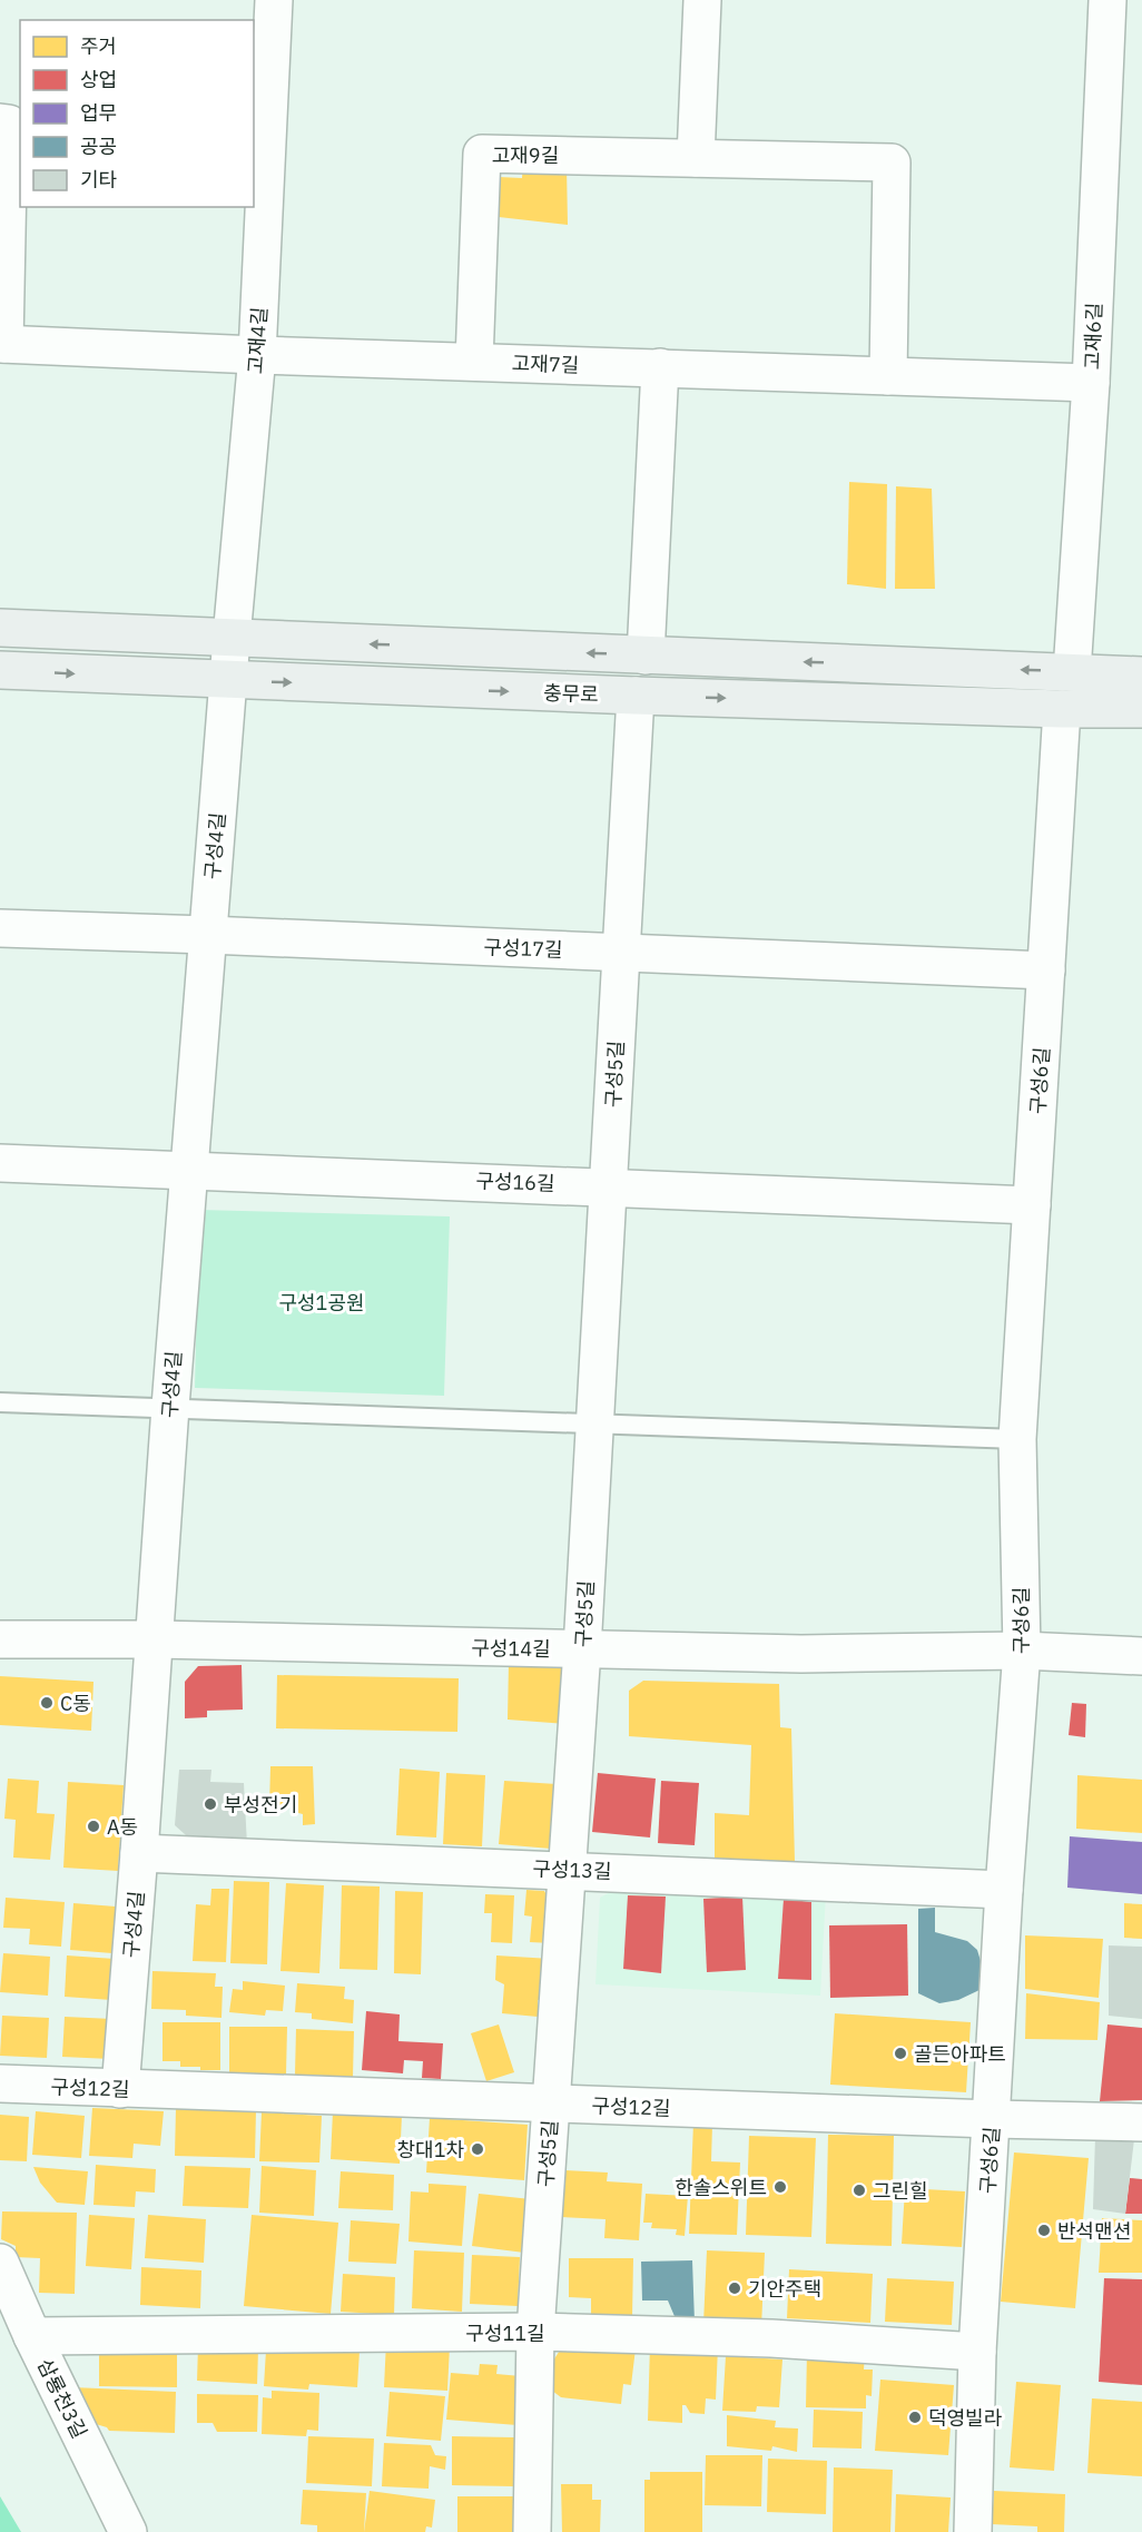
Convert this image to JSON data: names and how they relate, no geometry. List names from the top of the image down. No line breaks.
{"streets":{"main road":["충무로"],"street":["고재9길","고재6길","고재4길","고재7길","구성4길","구성17길","구성5길","구성6길","구성16길","구성14길","구성13길","구성12길","구성11길","삼룡천3길"]},"crossings":[["고재9길","고재7길"],["고재6길","고재7길"],["고재6길","충무로"],["고재4길","고재7길"],["고재4길","충무로"],["고재4길","구성4길"],["충무로","구성4길"],["충무로","구성5길"],["충무로","구성6길"],["구성4길","구성17길"],["구성4길","구성16길"],["구성4길","구성14길"],["구성4길","구성13길"],["구성4길","구성12길"],["구성17길","구성5길"],["구성17길","구성6길"],["구성5길","구성16길"],["구성5길","구성14길"],["구성5길","구성13길"],["구성5길","구성12길"],["구성5길","구성11길"],["구성6길","구성16길"],["구성6길","구성14길"],["구성6길","구성13길"],["구성6길","구성12길"],["구성6길","구성11길"],["구성11길","삼룡천3길"]],"parks":["구성1공원"],"places":["C동","부성전기","A동","골든아파트","창대1차","한솔스위트","그린힐","반석맨션","기안주택","덕영빌라"],"legend":["주거","상업","업무","공공","기타"]}
